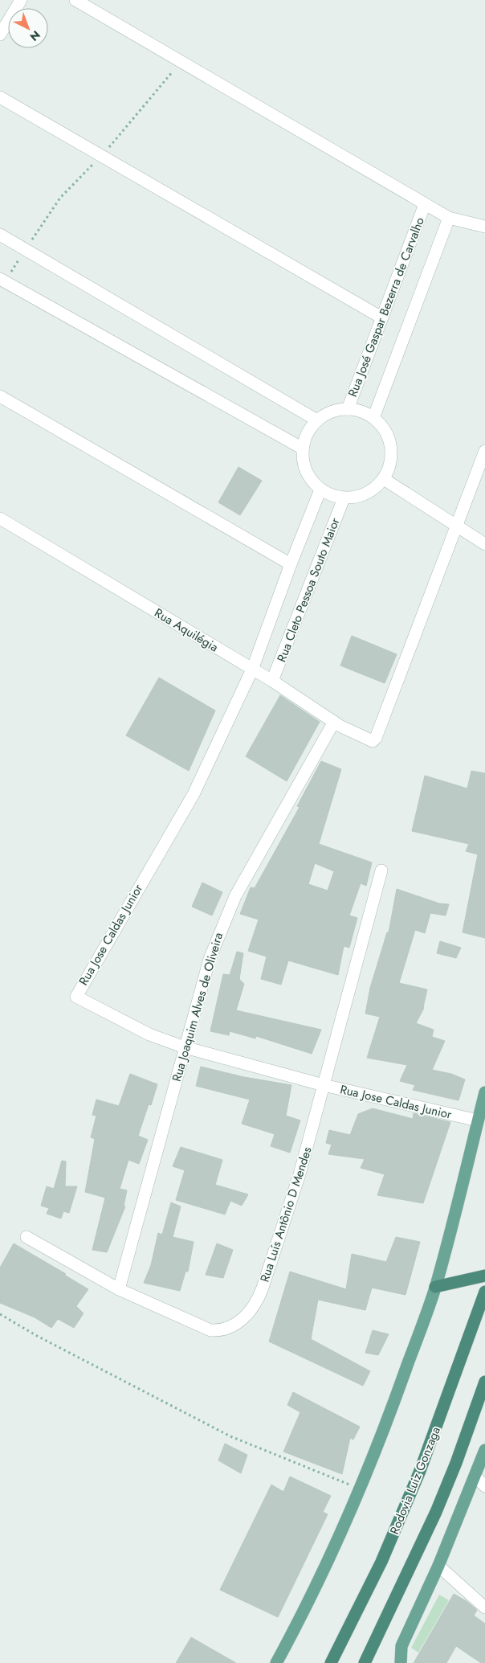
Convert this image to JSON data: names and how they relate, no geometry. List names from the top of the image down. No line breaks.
{"streets":{"highway":["Rodovia Luiz Gonzaga"],"street":["Rua José Gaspar Bezerra de Carvalho","Rua Cleto Pessoa Souto Maior","Rua Aquilégia","Rua Jose Caldas Junior","Rua Joaquim Alves de Oliveira","Rua Luís Antônio D Mendes"]},"crossings":[["Rua José Gaspar Bezerra de Carvalho","Rua Cleto Pessoa Souto Maior"],["Rua Cleto Pessoa Souto Maior","Rua Aquilégia"],["Rua Cleto Pessoa Souto Maior","Rua Jose Caldas Junior"],["Rua Aquilégia","Rua Jose Caldas Junior"],["Rua Aquilégia","Rua Joaquim Alves de Oliveira"],["Rua Jose Caldas Junior","Rua Joaquim Alves de Oliveira"],["Rua Jose Caldas Junior","Rua Luís Antônio D Mendes"],["Rua Joaquim Alves de Oliveira","Rua Luís Antônio D Mendes"]],"north":"bottom right"}
